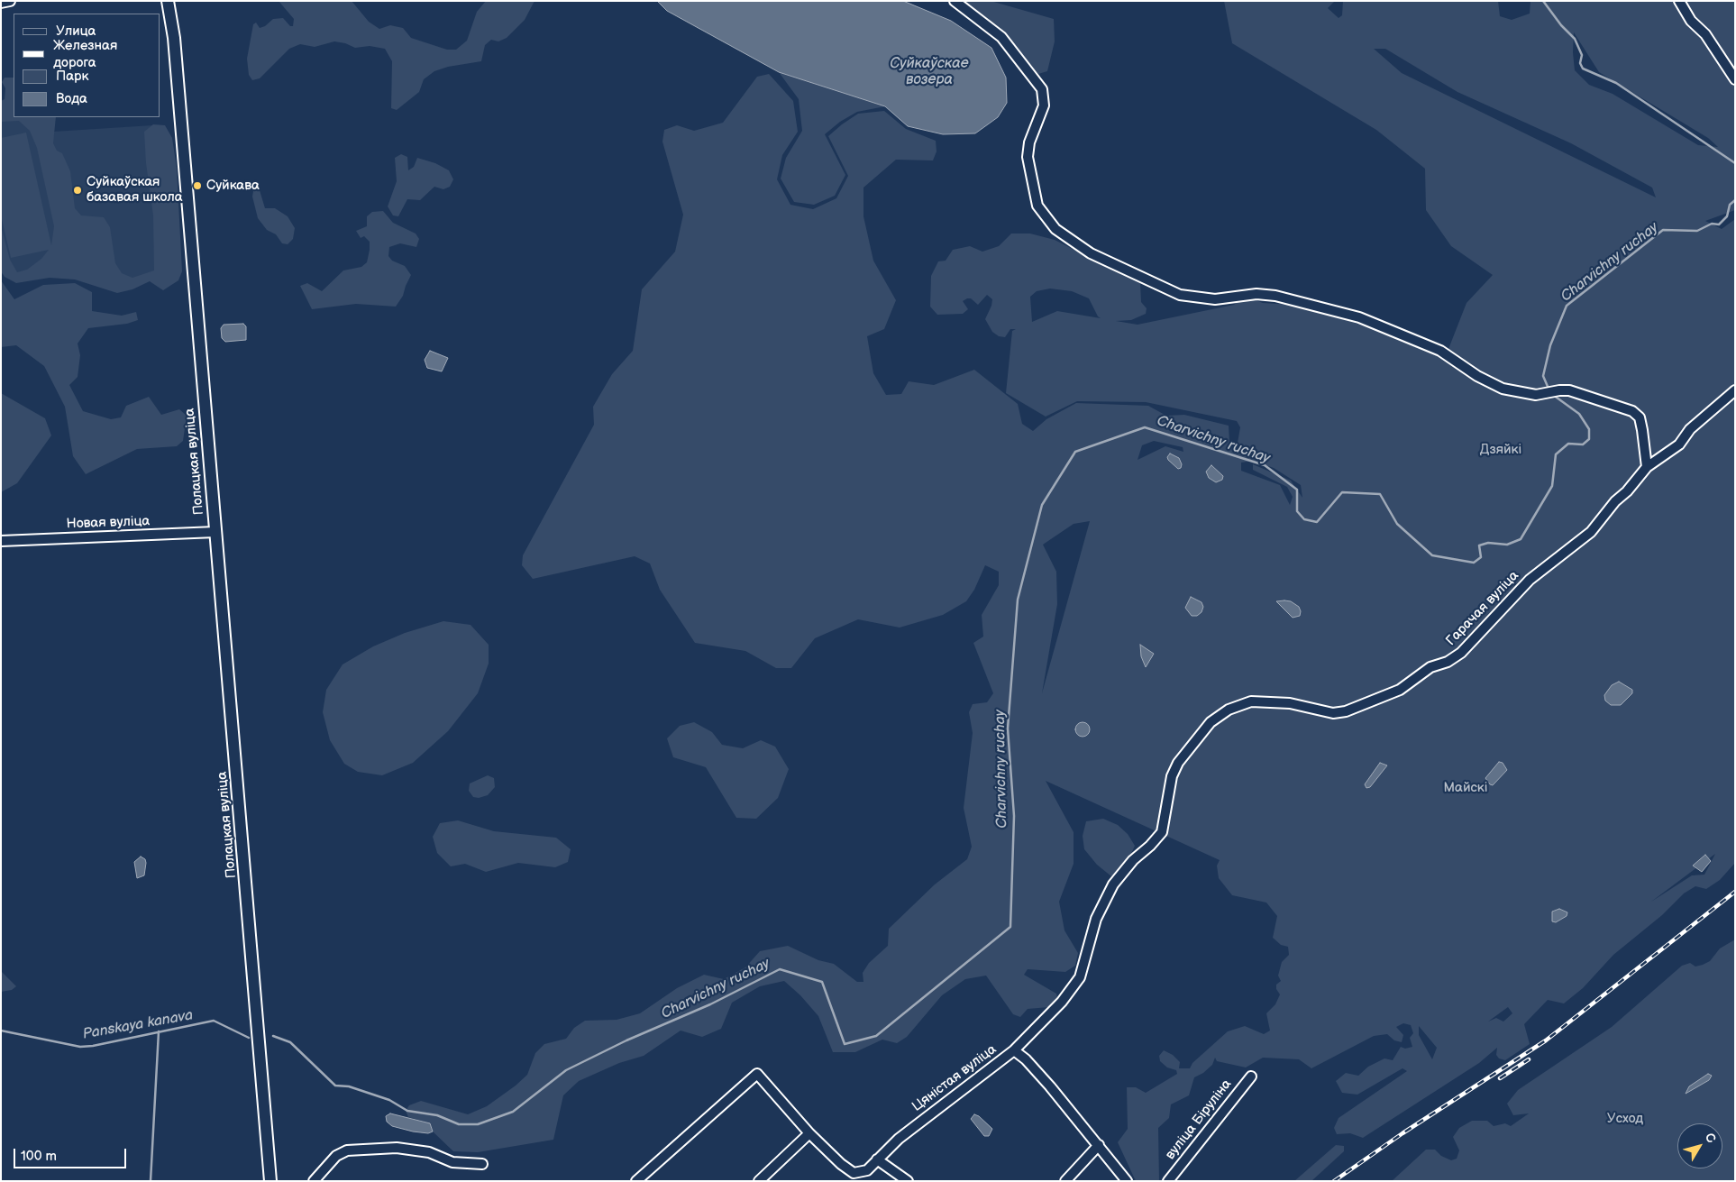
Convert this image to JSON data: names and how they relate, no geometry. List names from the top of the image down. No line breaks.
{"streets":{"main road":["Полацкая вуліца"],"street":["Новая вуліца","Гарачая вуліца","Цяністая вуліца","вуліца Біруліна"]},"crossings":[["Полацкая вуліца","Новая вуліца"],["Гарачая вуліца","Цяністая вуліца"]],"water":["Суйкаўскае возера","Charvichny ruchay","Panskaya kanava"],"parks":["Дзяйкі","Майскі","Усход"],"places":["Суйкава","Суйкаўская базавая школа"],"legend":["Улица","Железная дорога","Парк","Вода"],"scale_bar":"100 m","north":"top right"}
